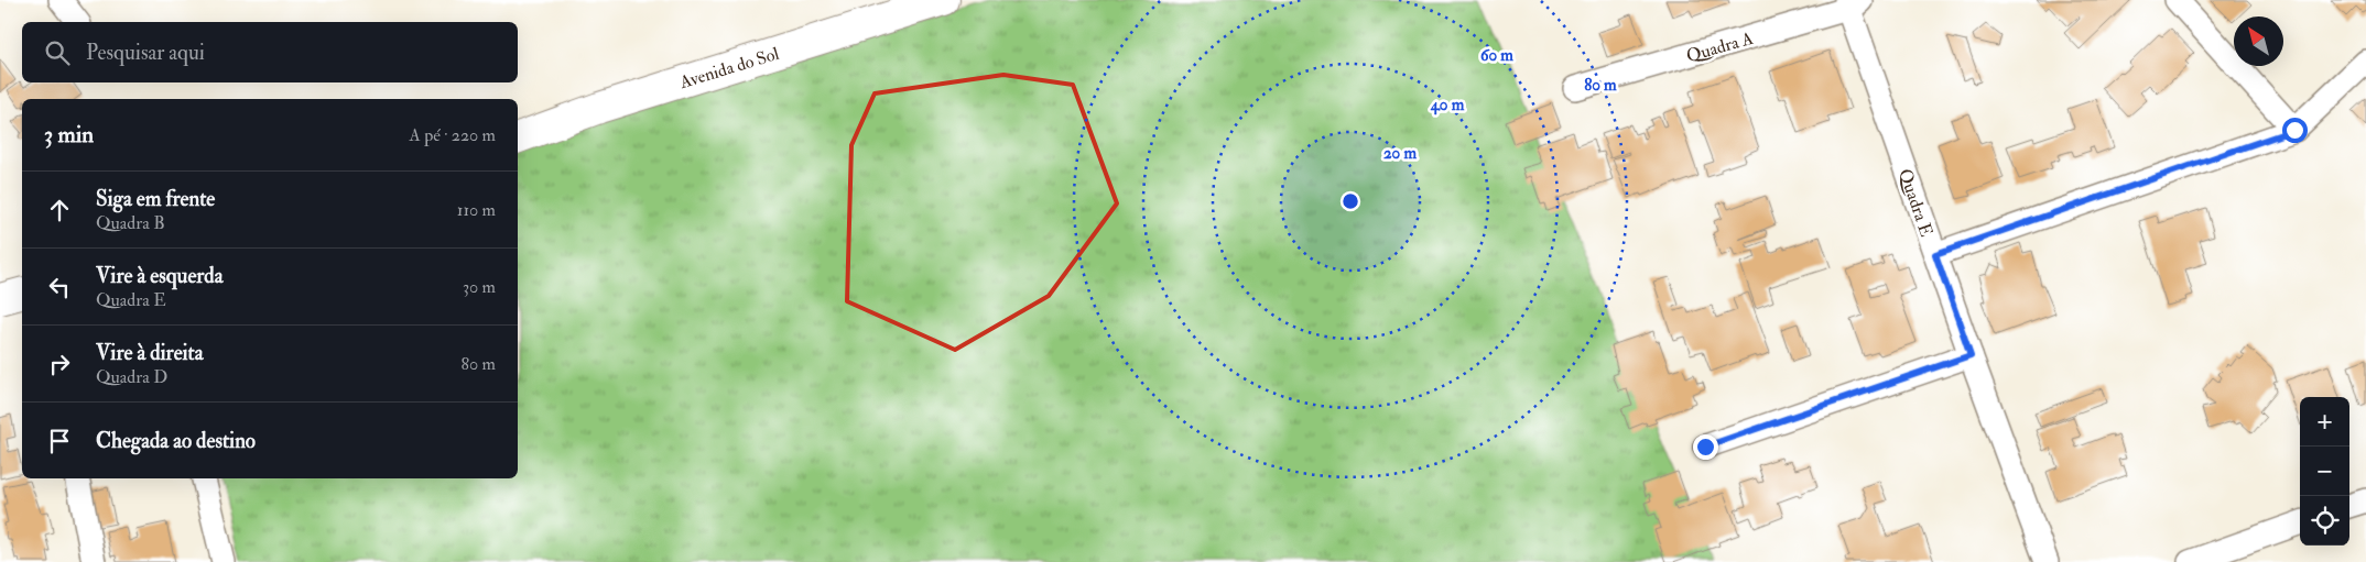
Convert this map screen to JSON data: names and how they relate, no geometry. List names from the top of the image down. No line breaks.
{"streets":{"street":["Quadra A","Avenida do Sol","Quadra E"]},"crossings":[["Quadra A","Quadra E"]],"north":"top left","page":{"search":"Pesquisar aqui","heading":["3 min","A pé · 220 m"],"list":[["Siga em frente","Quadra B","110 m"],["Vire à esquerda","Quadra E","30 m"],["Vire à direita","Quadra D","80 m"],"Chegada ao destino"],"map_buttons":["+","−"]},"rings":["60 m","80 m","40 m","20 m"]}
